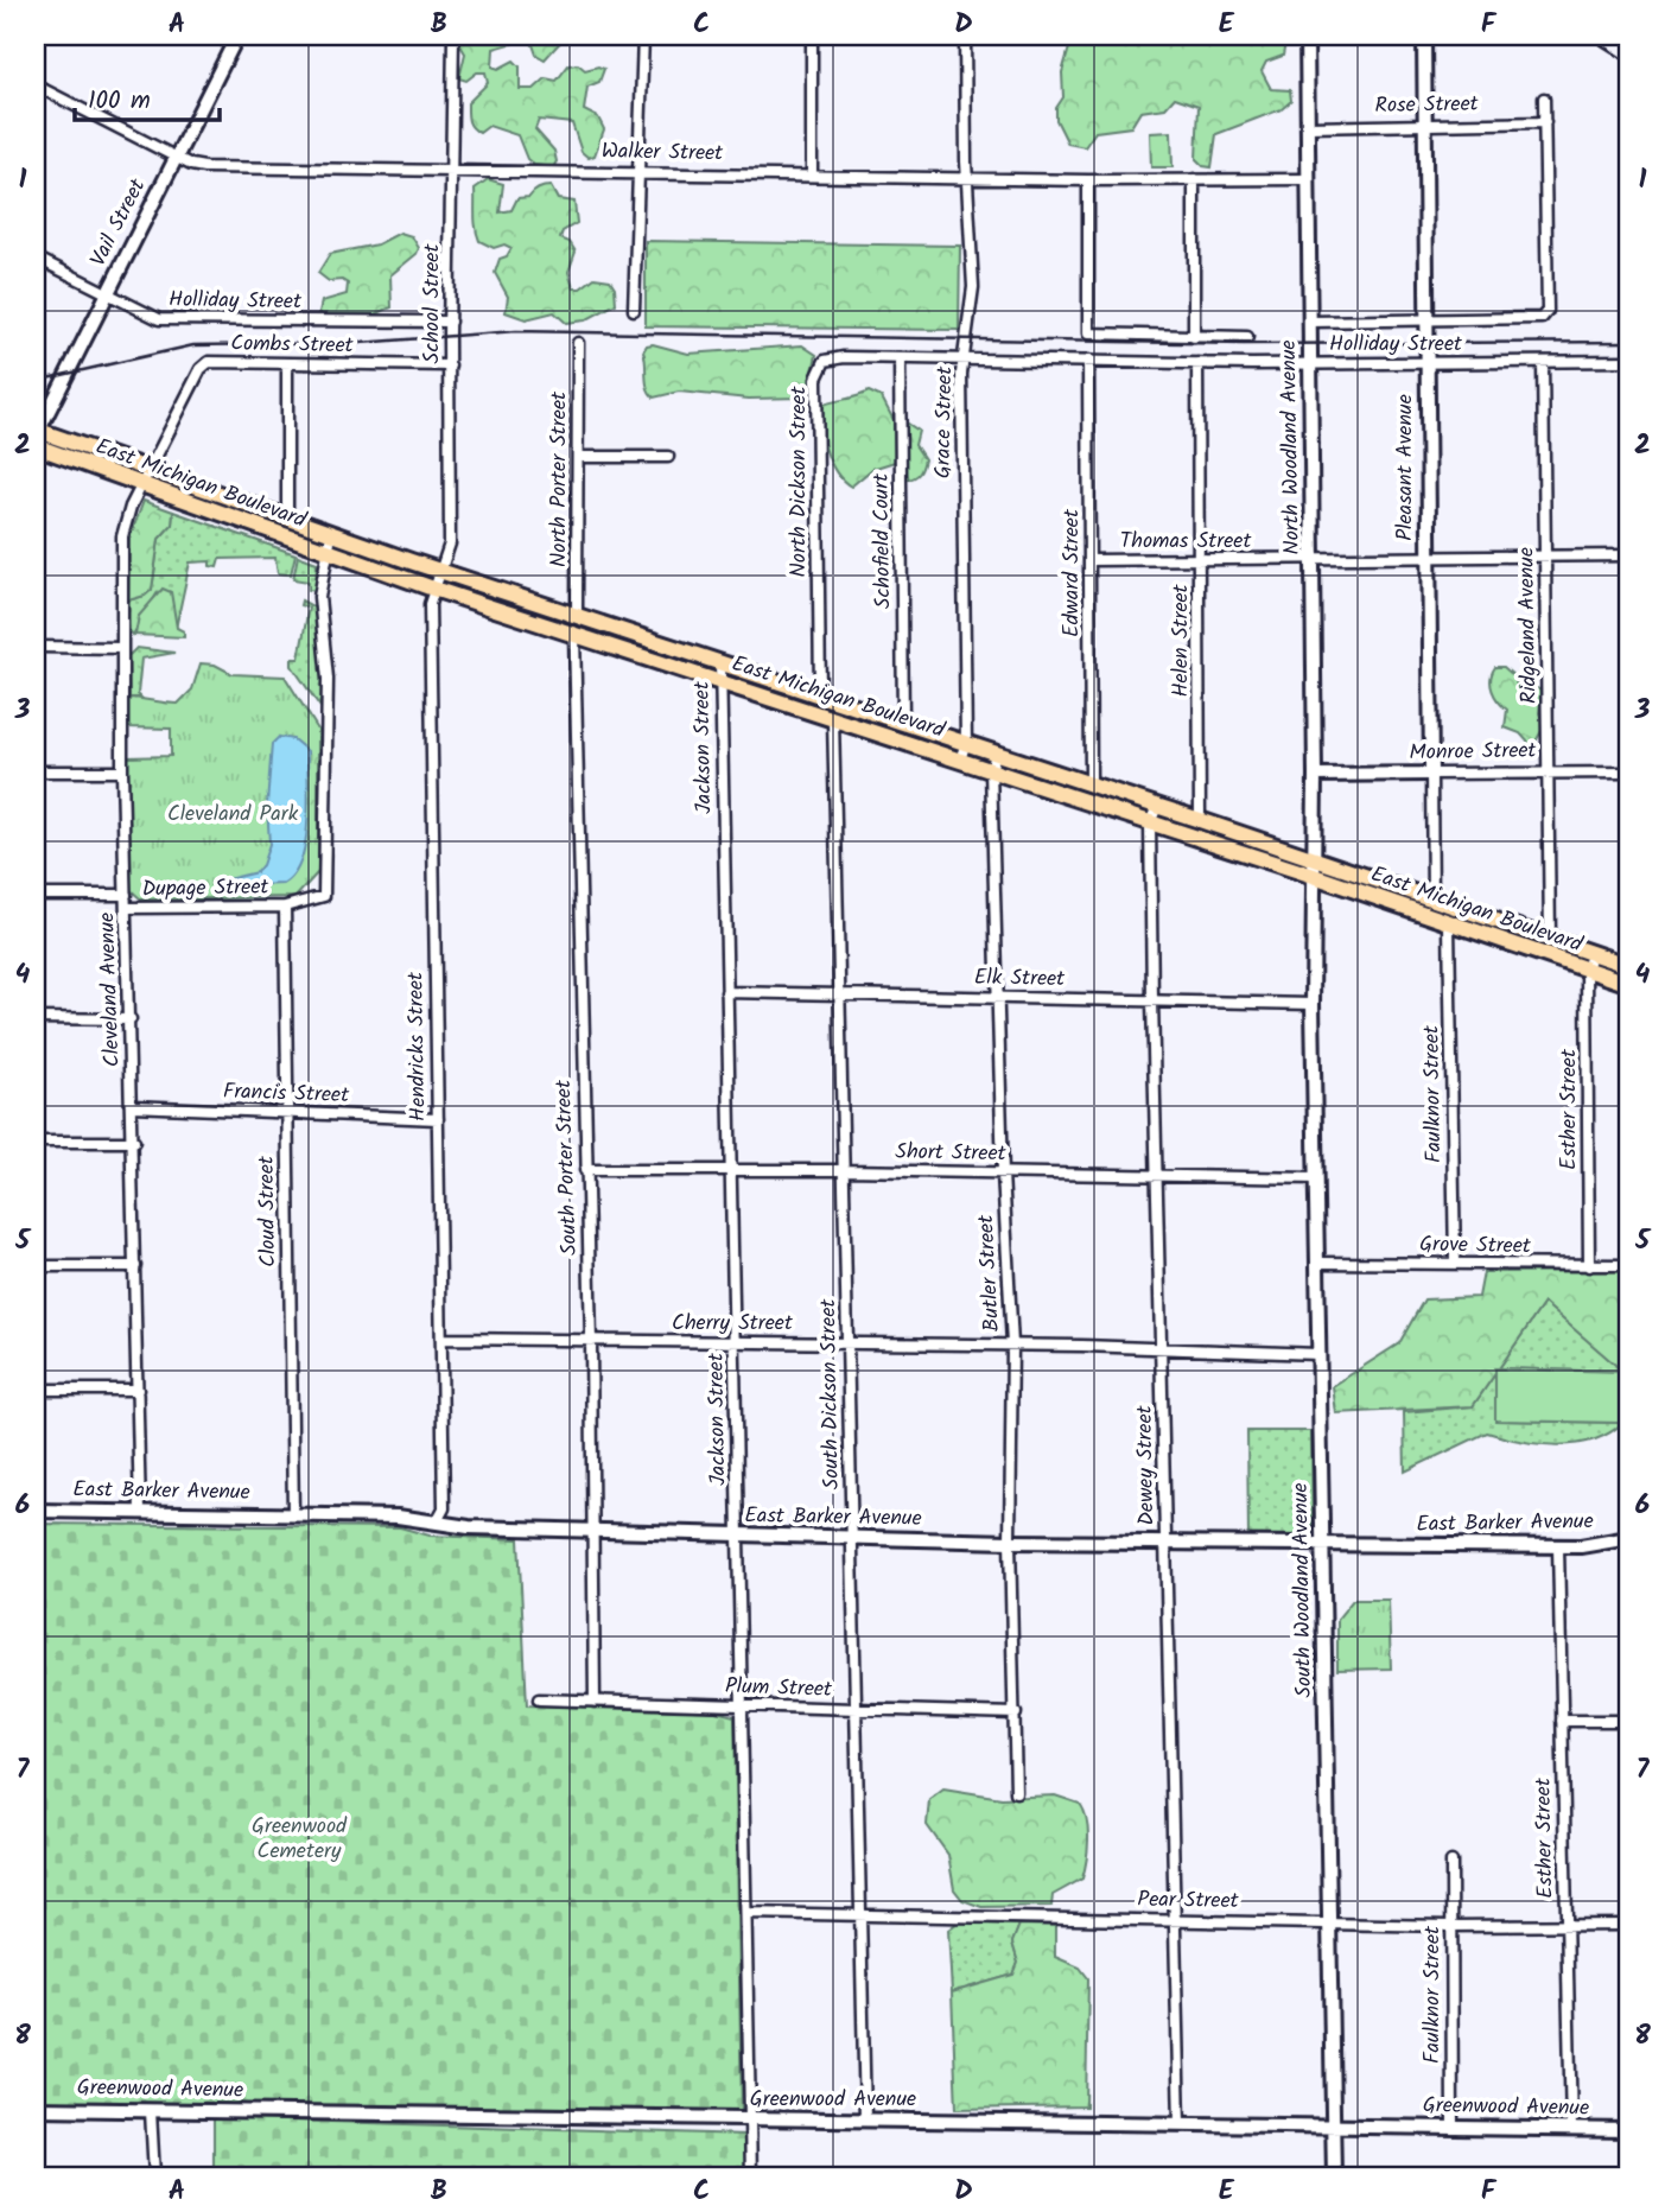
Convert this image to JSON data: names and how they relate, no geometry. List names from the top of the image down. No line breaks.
{"streets":{"main road":["East Michigan Boulevard"],"street":["Rose Street","Walker Street","Vail Street","Holliday Street","School Street","Combs Street","Grace Street","North Woodland Avenue","Pleasant Avenue","North Porter Street","North Dickson Street","Schofield Court","Thomas Street","Edward Street","Ridgeland Avenue","Helen Street","Jackson Street","Monroe Street","Dupage Street","Elk Street","Cleveland Avenue","Hendricks Street","Francis Street","Faulknor Street","Esther Street","Short Street","South Porter Street","Cloud Street","Grove Street","Butler Street","Cherry Street","South Dickson Street","Dewey Street","East Barker Avenue","South Woodland Avenue","Plum Street","Pear Street","Greenwood Avenue"]},"crossings":[["Rose Street","North Woodland Avenue"],["Rose Street","Pleasant Avenue"],["Walker Street","Vail Street"],["Walker Street","School Street"],["Walker Street","Grace Street"],["Walker Street","North Woodland Avenue"],["Vail Street","Holliday Street"],["Vail Street","East Michigan Boulevard"],["Holliday Street","School Street"],["Holliday Street","Grace Street"],["Holliday Street","North Woodland Avenue"],["Holliday Street","Pleasant Avenue"],["Holliday Street","North Dickson Street"],["Holliday Street","Edward Street"],["Holliday Street","Ridgeland Avenue"],["Holliday Street","Helen Street"],["School Street","Combs Street"],["School Street","East Michigan Boulevard"],["School Street","Hendricks Street"],["Combs Street","East Michigan Boulevard"],["Combs Street","Cleveland Avenue"],["Grace Street","North Dickson Street"],["Grace Street","East Michigan Boulevard"],["North Woodland Avenue","East Michigan Boulevard"],["North Woodland Avenue","Thomas Street"],["North Woodland Avenue","Monroe Street"],["North Woodland Avenue","South Woodland Avenue"],["Pleasant Avenue","East Michigan Boulevard"],["Pleasant Avenue","Thomas Street"],["Pleasant Avenue","Monroe Street"],["North Porter Street","East Michigan Boulevard"],["North Dickson Street","East Michigan Boulevard"],["North Dickson Street","Schofield Court"],["East Michigan Boulevard","Schofield Court"],["East Michigan Boulevard","Edward Street"],["East Michigan Boulevard","Ridgeland Avenue"],["East Michigan Boulevard","Helen Street"],["East Michigan Boulevard","Jackson Street"],["East Michigan Boulevard","Dupage Street"],["East Michigan Boulevard","Cleveland Avenue"],["East Michigan Boulevard","Hendricks Street"],["East Michigan Boulevard","Faulknor Street"],["East Michigan Boulevard","Esther Street"],["East Michigan Boulevard","South Porter Street"],["East Michigan Boulevard","Butler Street"],["East Michigan Boulevard","South Dickson Street"],["East Michigan Boulevard","Dewey Street"],["East Michigan Boulevard","South Woodland Avenue"],["Thomas Street","Edward Street"],["Thomas Street","Ridgeland Avenue"],["Thomas Street","Helen Street"],["Ridgeland Avenue","Monroe Street"],["Jackson Street","Elk Street"],["Jackson Street","Short Street"],["Jackson Street","Cherry Street"],["Jackson Street","East Barker Avenue"],["Jackson Street","Plum Street"],["Jackson Street","Pear Street"],["Jackson Street","Greenwood Avenue"],["Dupage Street","Cleveland Avenue"],["Dupage Street","Cloud Street"],["Elk Street","Butler Street"],["Elk Street","South Dickson Street"],["Elk Street","Dewey Street"],["Elk Street","South Woodland Avenue"],["Cleveland Avenue","Francis Street"],["Cleveland Avenue","East Barker Avenue"],["Hendricks Street","Francis Street"],["Hendricks Street","Cherry Street"],["Hendricks Street","East Barker Avenue"],["Francis Street","Cloud Street"],["Faulknor Street","Grove Street"],["Faulknor Street","Pear Street"],["Faulknor Street","Greenwood Avenue"],["Esther Street","Grove Street"],["Esther Street","East Barker Avenue"],["Esther Street","Pear Street"],["Esther Street","Greenwood Avenue"],["Short Street","South Porter Street"],["Short Street","Butler Street"],["Short Street","South Dickson Street"],["Short Street","Dewey Street"],["Short Street","South Woodland Avenue"],["South Porter Street","Cherry Street"],["South Porter Street","East Barker Avenue"],["South Porter Street","Plum Street"],["Cloud Street","East Barker Avenue"],["Grove Street","South Woodland Avenue"],["Butler Street","Cherry Street"],["Butler Street","East Barker Avenue"],["Butler Street","Plum Street"],["Cherry Street","South Dickson Street"],["Cherry Street","Dewey Street"],["Cherry Street","South Woodland Avenue"],["South Dickson Street","East Barker Avenue"],["South Dickson Street","Plum Street"],["South Dickson Street","Pear Street"],["South Dickson Street","Greenwood Avenue"],["Dewey Street","East Barker Avenue"],["Dewey Street","Pear Street"],["Dewey Street","Greenwood Avenue"],["East Barker Avenue","South Woodland Avenue"],["South Woodland Avenue","Pear Street"],["South Woodland Avenue","Greenwood Avenue"]],"parks":["Cleveland Park","Greenwood Cemetery"],"scale_bar":"100 m","grid":{"columns":["A","B","C","D","E","F"],"rows":["1","2","3","4","5","6","7","8"]}}
